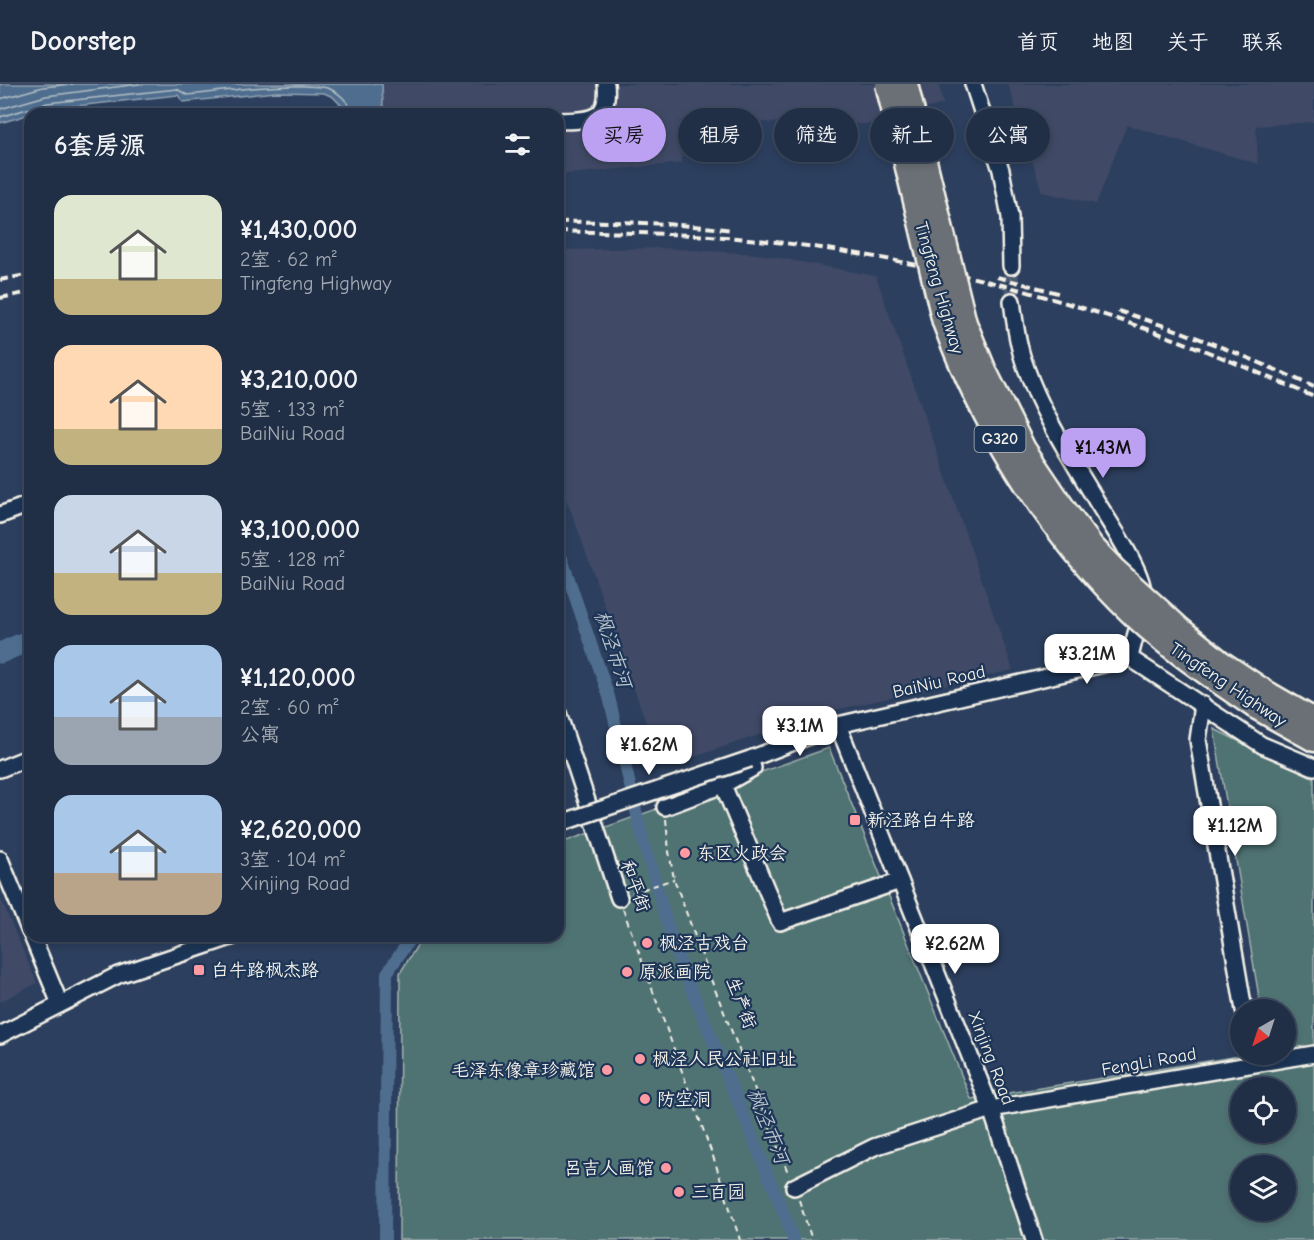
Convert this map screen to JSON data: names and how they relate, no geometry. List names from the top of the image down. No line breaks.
{"streets":{"highway":["Tingfeng Highway","G320"],"street":["BaiNiu Road","和平街","Xinjing Road","FengLi Road"],"path":["生产街"]},"crossings":[["BaiNiu Road","Xinjing Road"],["生产街","FengLi Road"],["Xinjing Road","FengLi Road"]],"water":["枫泾市河"],"places":{"transit":["新泾路白牛路","白牛路枫杰路"],"other":["东区火政会","枫泾古戏台","原派画院","枫泾人民公社旧址","毛泽东像章珍藏馆","防空洞","吕吉人画馆","三百园"]},"north":"bottom left","page":{"header":"Doorstep","nav":["首页","地图","关于","联系"],"chip":["买房","租房","筛选","新上","公寓"],"heading":"6套房源","list":[{"name":"¥1,430,000","note":"2室 · 62 m² · Tingfeng Highway"},{"name":"¥3,210,000","note":"5室 · 133 m² · BaiNiu Road"},{"name":"¥3,100,000","note":"5室 · 128 m² · BaiNiu Road"},{"name":"¥1,120,000","note":"2室 · 60 m² · 公寓"},{"name":"¥2,620,000","note":"3室 · 104 m² · Xinjing Road"}],"price":["¥1.43M","¥3.21M","¥3.1M","¥1.62M","¥1.12M","¥2.62M"]}}
